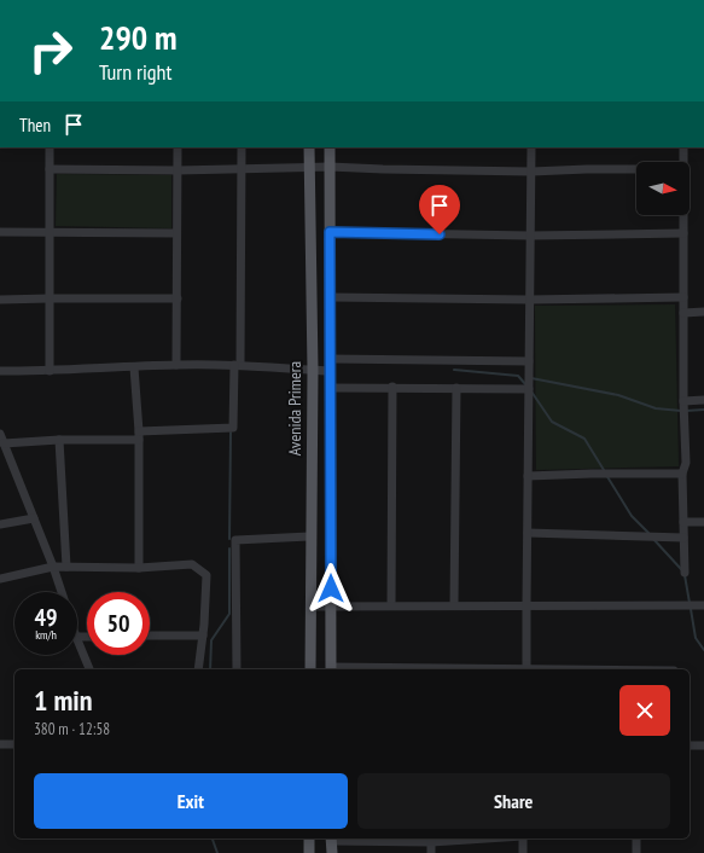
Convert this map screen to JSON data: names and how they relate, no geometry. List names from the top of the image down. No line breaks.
{"streets":{"main road":["Avenida Primera"]},"north":"right","page":{"turn":["290 m","Turn right"],"then":"Then","speed":"49 km/h","limit":"50","heading":["1 min","380 m · 12:58"],"buttons":["Exit","Share"]}}
